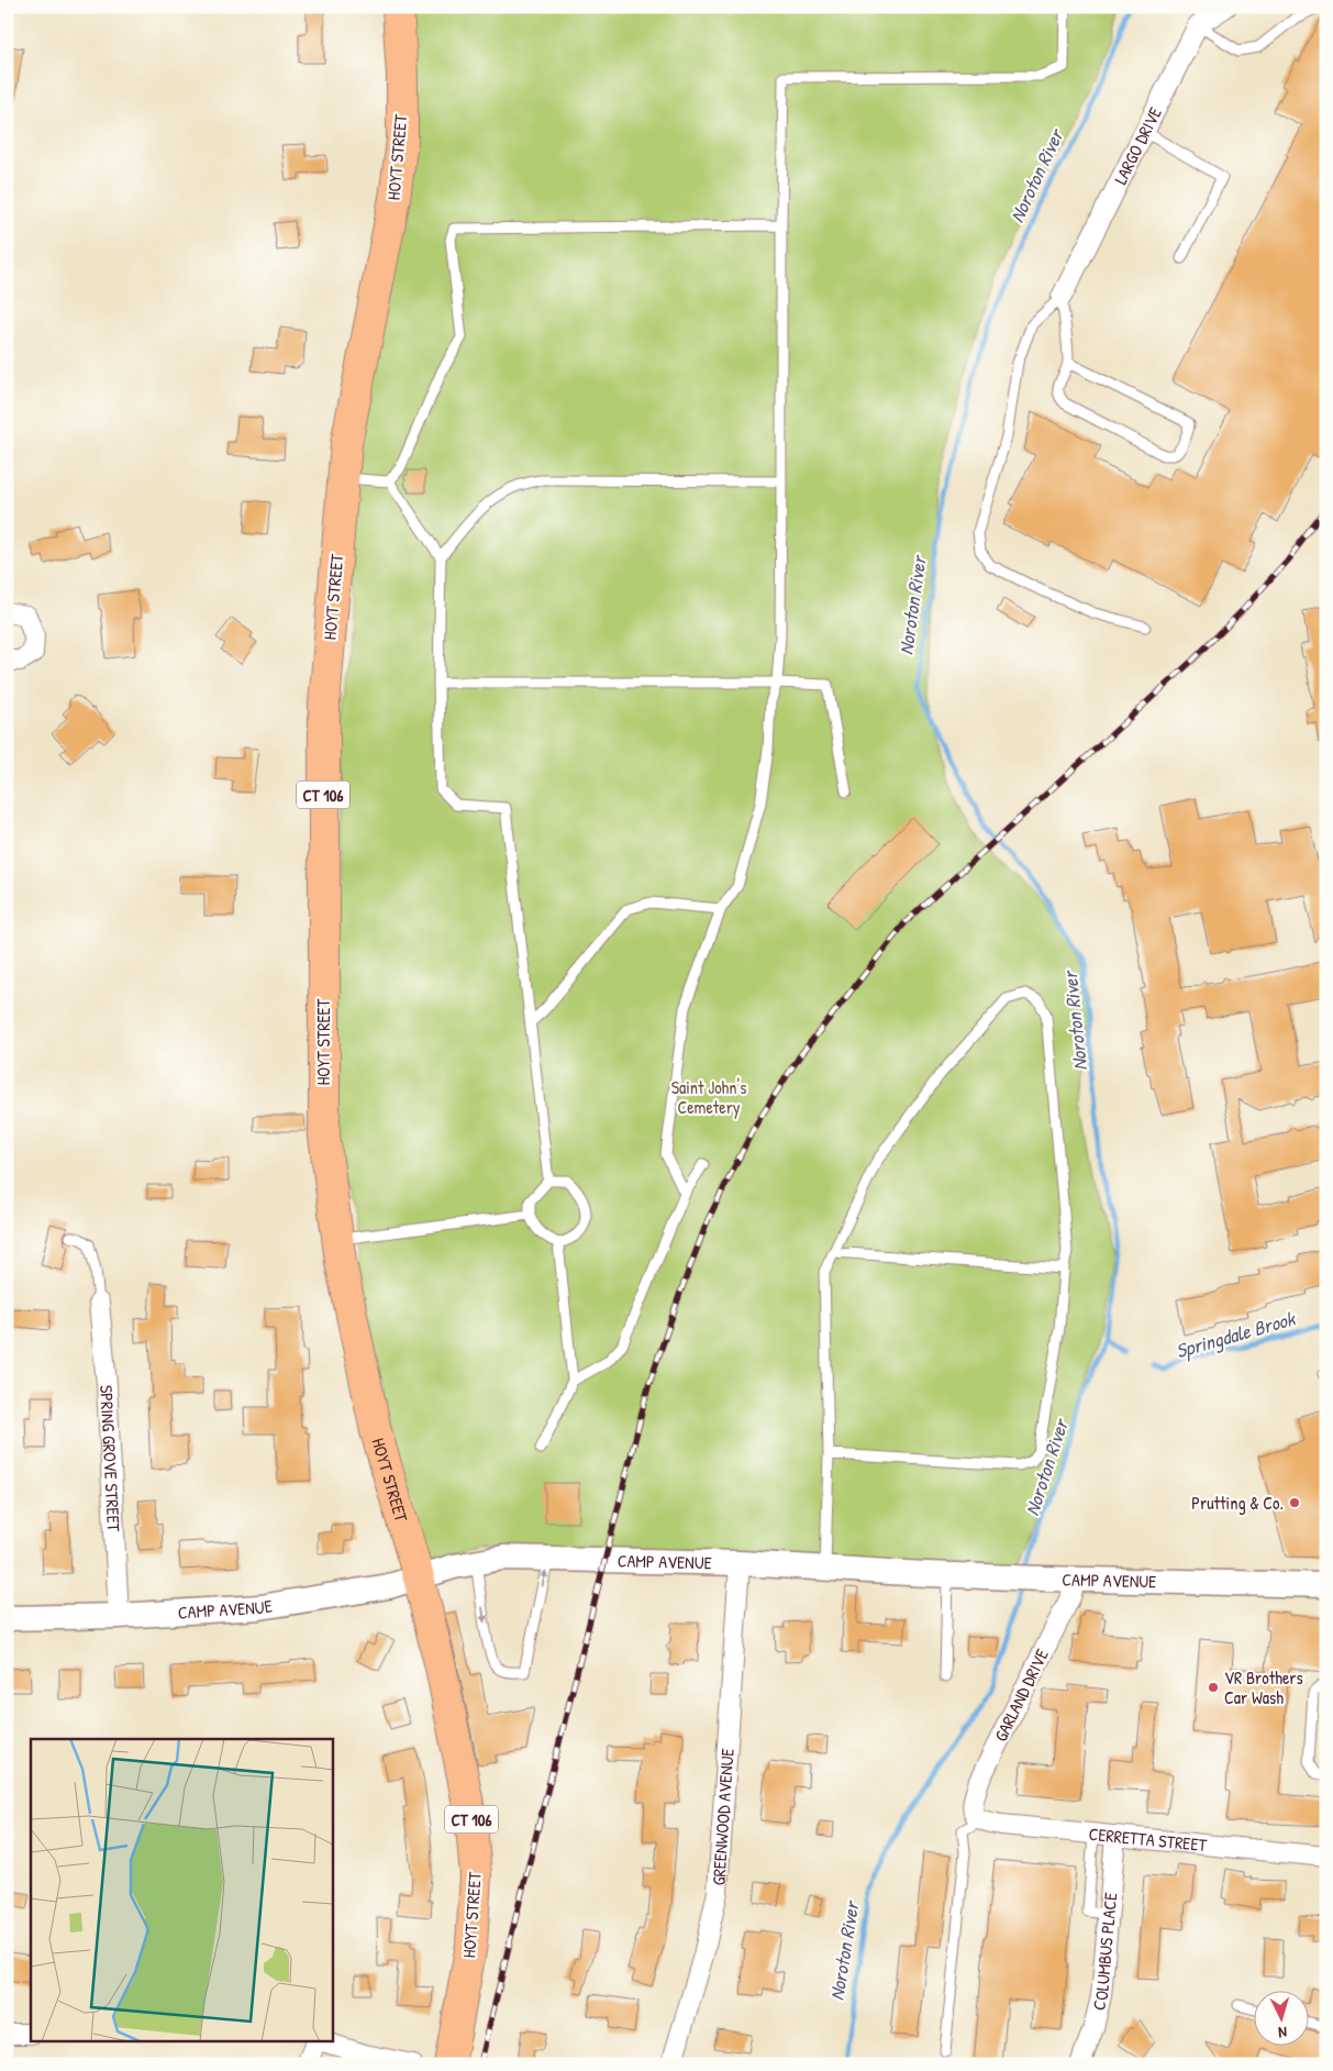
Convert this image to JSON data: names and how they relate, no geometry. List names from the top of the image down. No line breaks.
{"streets":{"main road":["HOYT STREET","CT 106"],"street":["LARGO DRIVE","SPRING GROVE STREET","CAMP AVENUE","GARLAND DRIVE","GREENWOOD AVENUE","CERRETTA STREET","COLUMBUS PLACE"]},"crossings":[["HOYT STREET","CAMP AVENUE"],["SPRING GROVE STREET","CAMP AVENUE"],["CAMP AVENUE","GARLAND DRIVE"],["CAMP AVENUE","GREENWOOD AVENUE"],["GARLAND DRIVE","CERRETTA STREET"],["CERRETTA STREET","COLUMBUS PLACE"]],"water":["Noroton River","Springdale Brook"],"parks":["Saint John's Cemetery"],"places":["Prutting & Co.","VR Brothers Car Wash"],"north":"bottom"}
